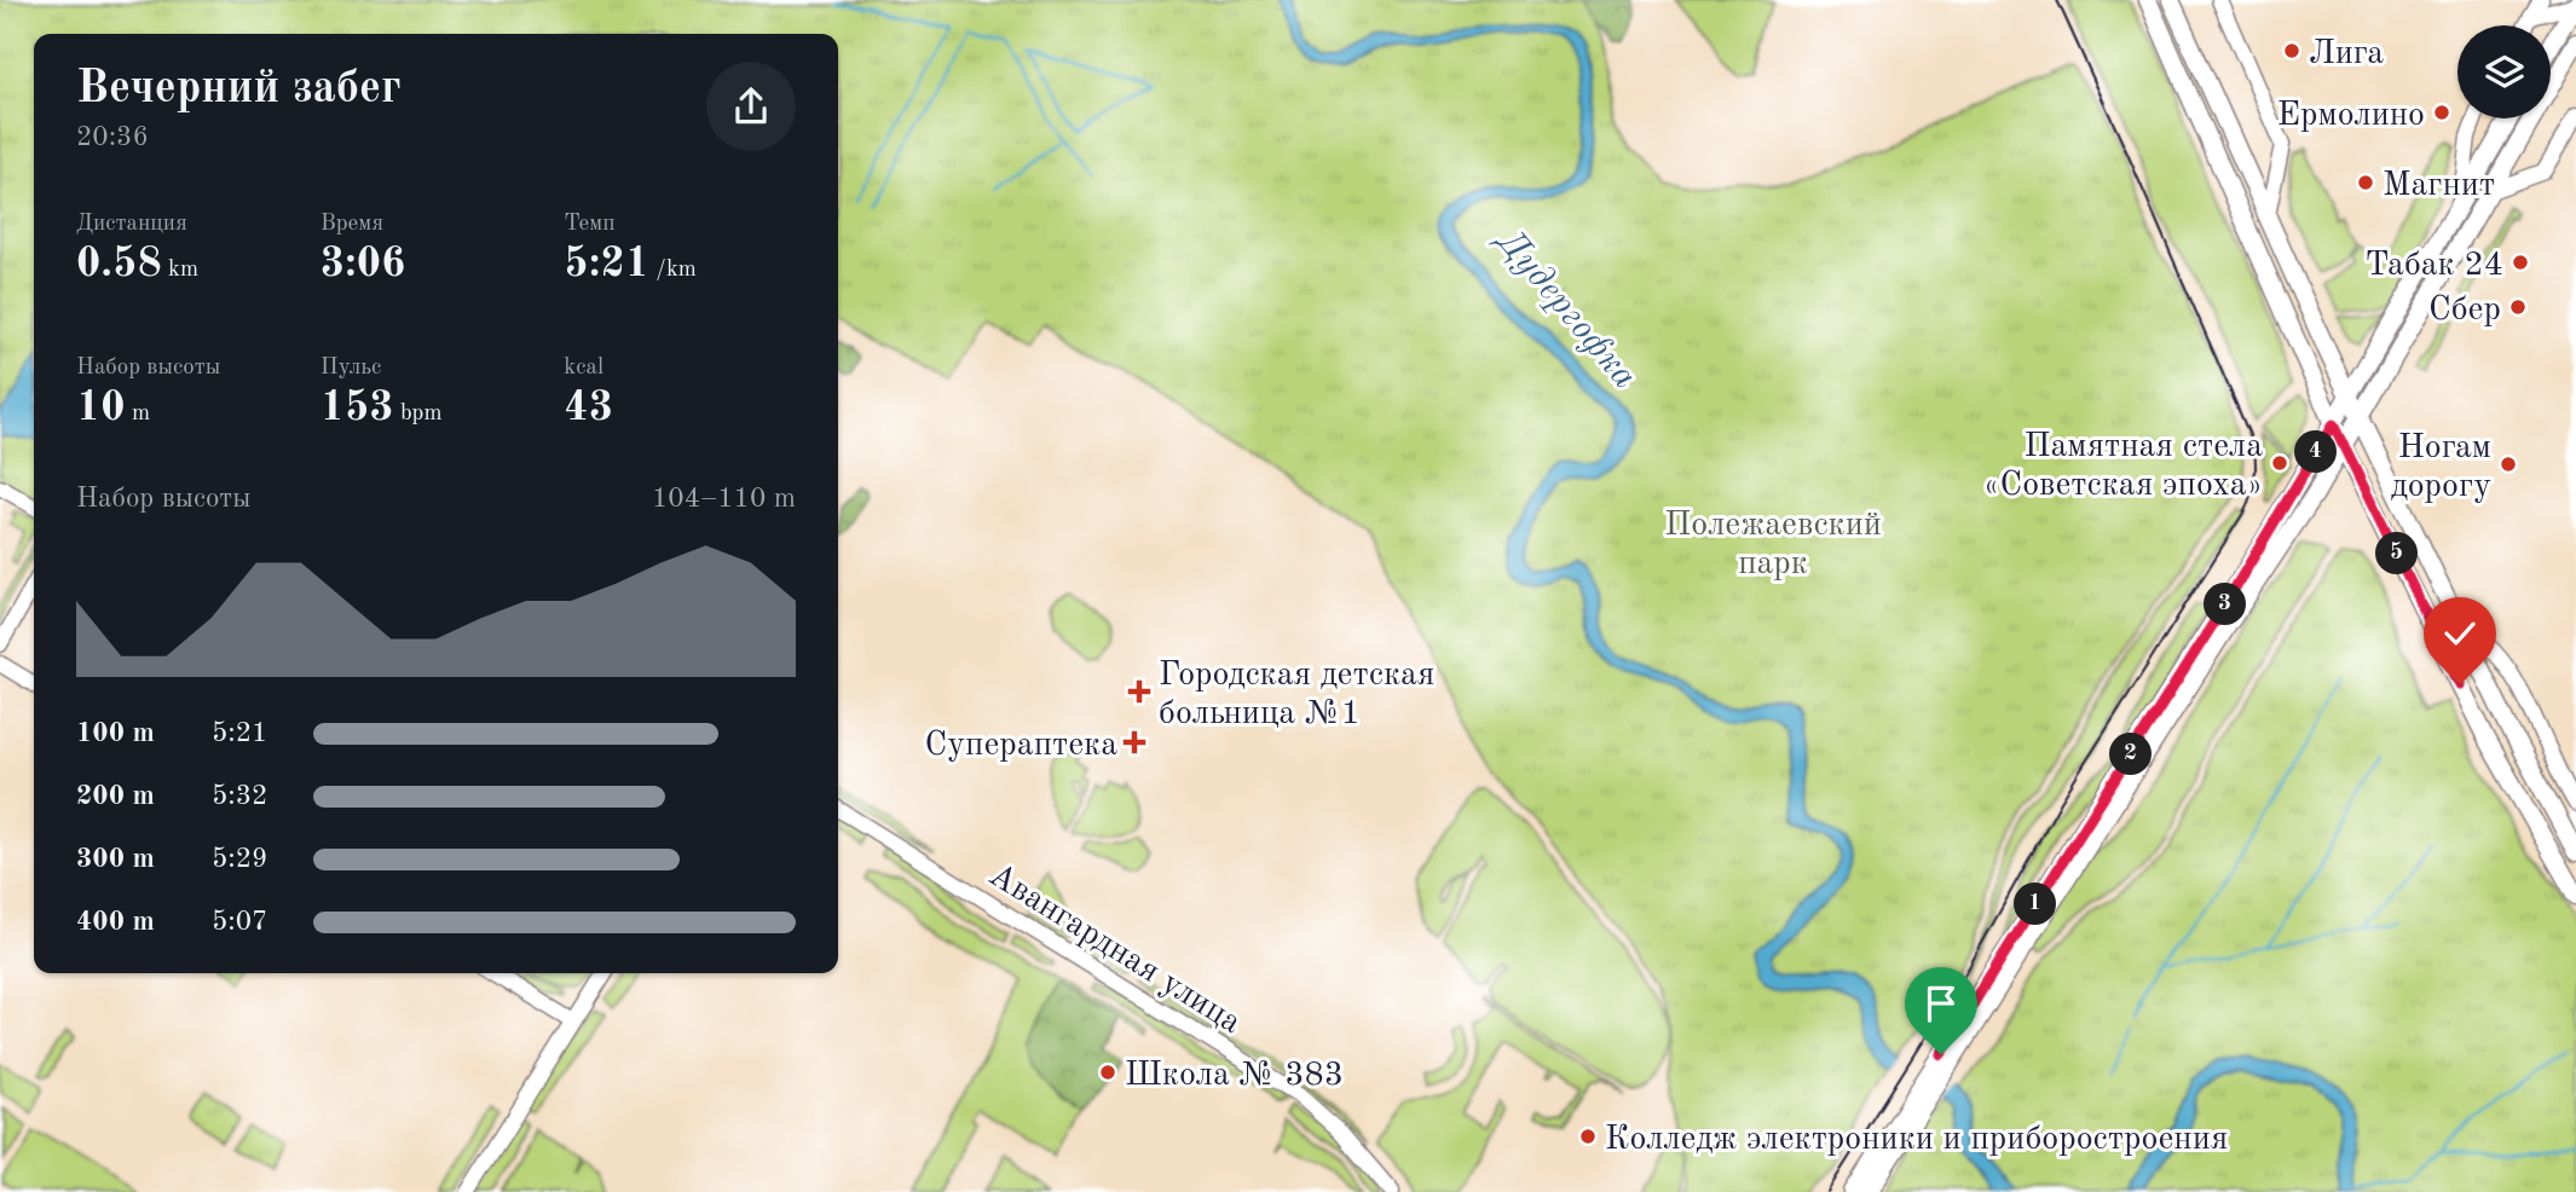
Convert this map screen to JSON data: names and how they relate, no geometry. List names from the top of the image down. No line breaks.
{"streets":{"street":["Авангардная улица"]},"water":["Дудергофка"],"parks":["Полежаевский парк"],"places":{"other":["Лига","Ермолино","Магнит","Табак 24","Сбер","Памятная стела «Советская эпоха»","Ногам дорогу","Школа № 383","Колледж электроники и приборостроения"],"health":["Городская детская больница №1","Супераптека"]},"page":{"heading":["Вечерний забег","20:36"],"stats":[["Дистанция","0.58 km"],["Время","3:06"],["Темп","5:21 /km"],["Набор высоты","10 m"],["Пульс","153 bpm"],["kcal","43"]],"pins":["4","5","3","2","1"],"chart":["Набор высоты","104–110 m"],"list":[{"name":"100 m","note":"5:21"},{"name":"200 m","note":"5:32"},{"name":"300 m","note":"5:29"},{"name":"400 m","note":"5:07"}]}}
